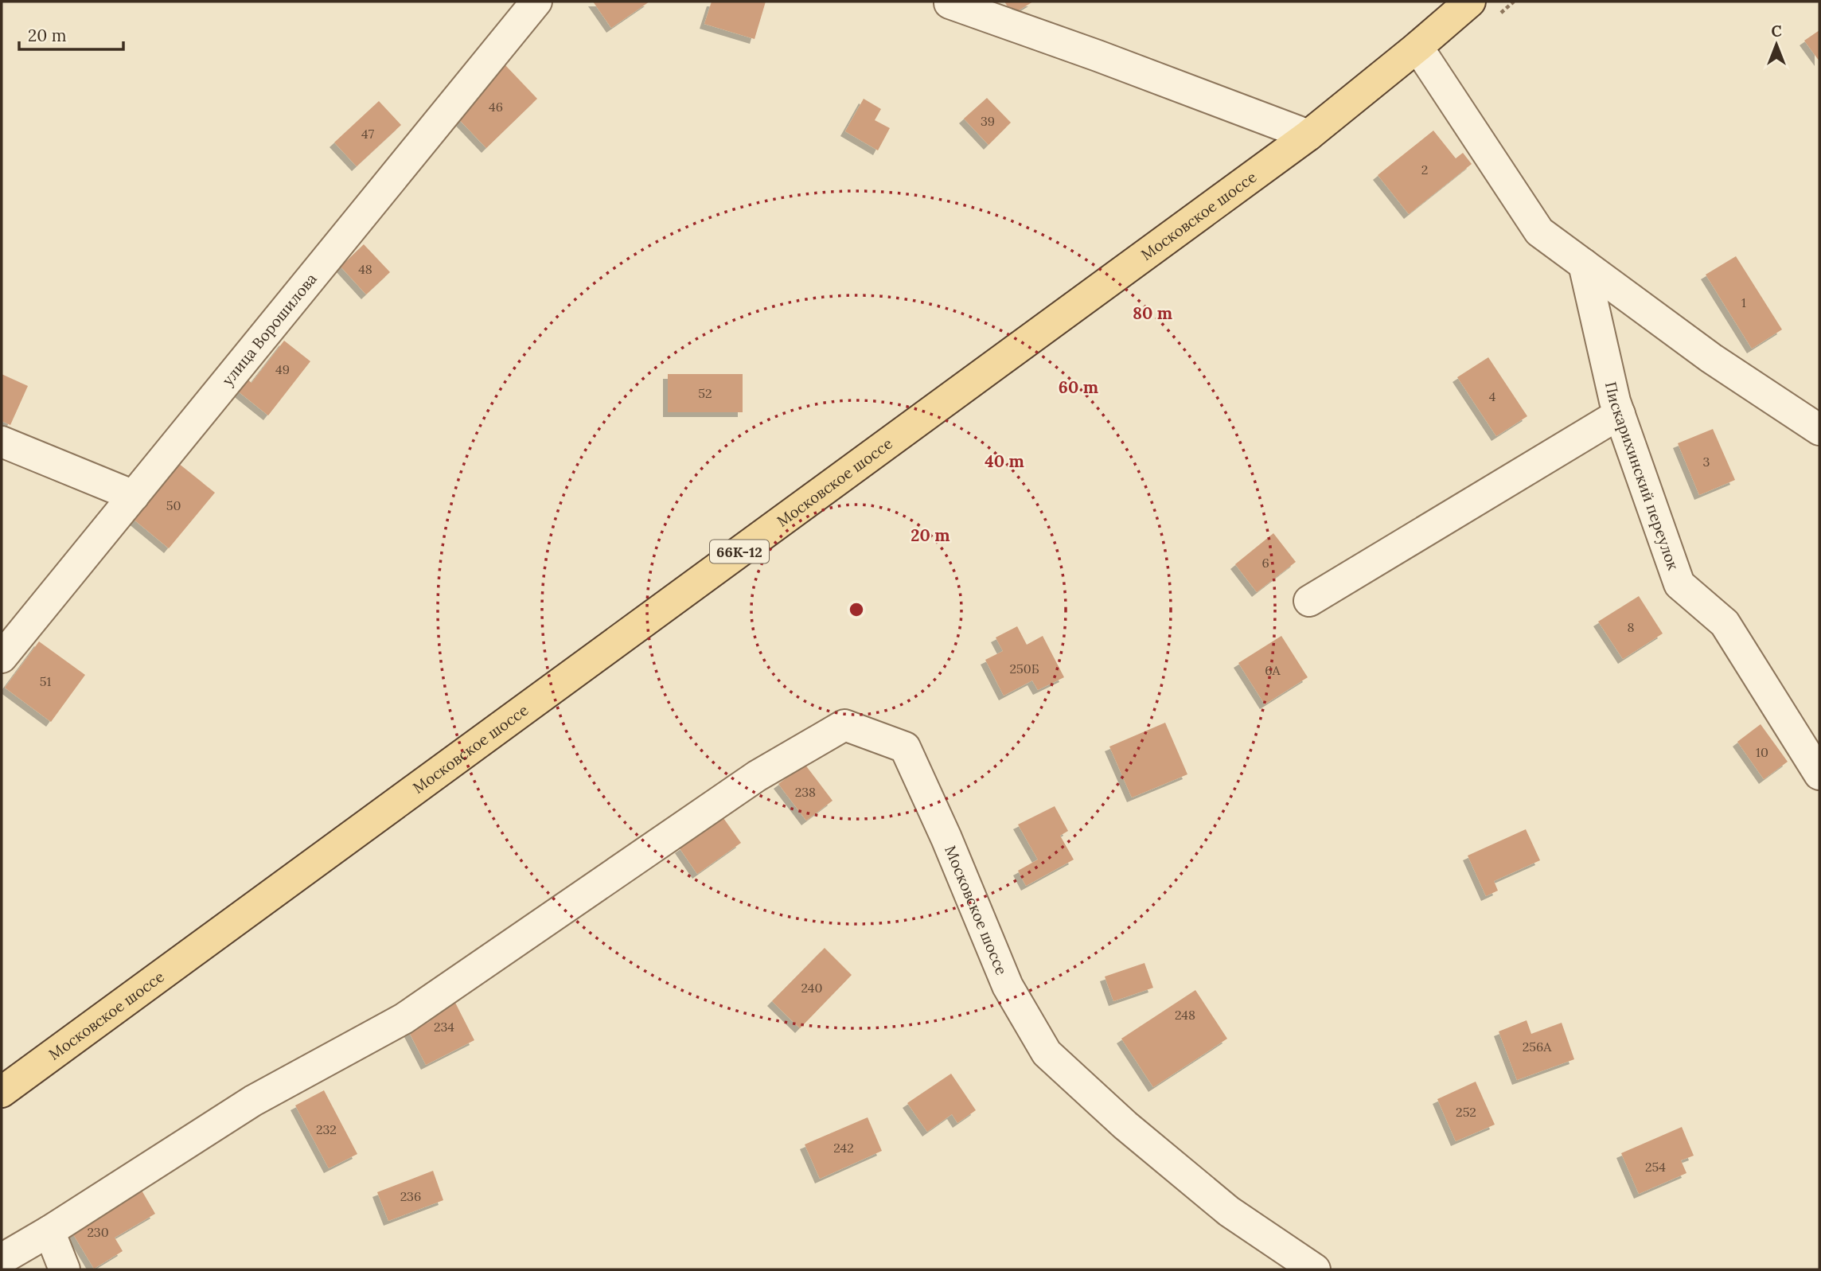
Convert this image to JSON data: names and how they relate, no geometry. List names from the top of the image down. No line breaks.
{"streets":{"main road":["Московское шоссе","66К-12"],"street":["улица Ворошилова","Пискарихинский переулок"]},"house_numbers":["46","39","47","2","48","1","49","52","4","3","50","6","8","250Б","6А","51","10","238","240","248","234","256А","252","232","242","254","236","230"],"scale_bar":"20 m","north":"top","rings":["80 m","60 m","40 m","20 m"]}
